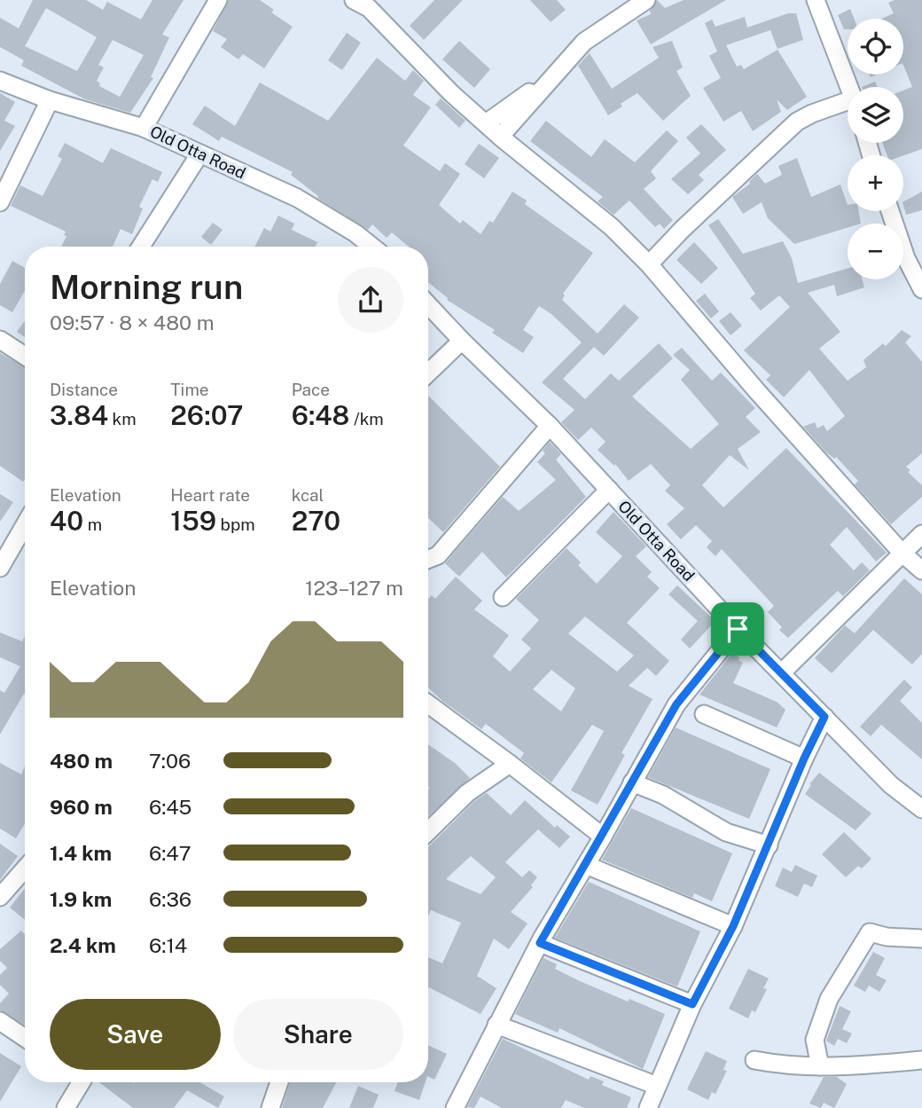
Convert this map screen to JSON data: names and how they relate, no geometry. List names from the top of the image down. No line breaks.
{"streets":{"street":["Old Otta Road"]},"page":{"map_buttons":["+","−"],"heading":["Morning run","09:57 · 8 × 480 m"],"stats":[["Distance","3.84 km"],["Time","26:07"],["Pace","6:48 /km"],["Elevation","40 m"],["Heart rate","159 bpm"],["kcal","270"]],"chart":["Elevation","123–127 m"],"list":[{"name":"480 m","note":"7:06"},{"name":"960 m","note":"6:45"},{"name":"1.4 km","note":"6:47"},{"name":"1.9 km","note":"6:36"},{"name":"2.4 km","note":"6:14"}],"buttons":["Save","Share"]}}
